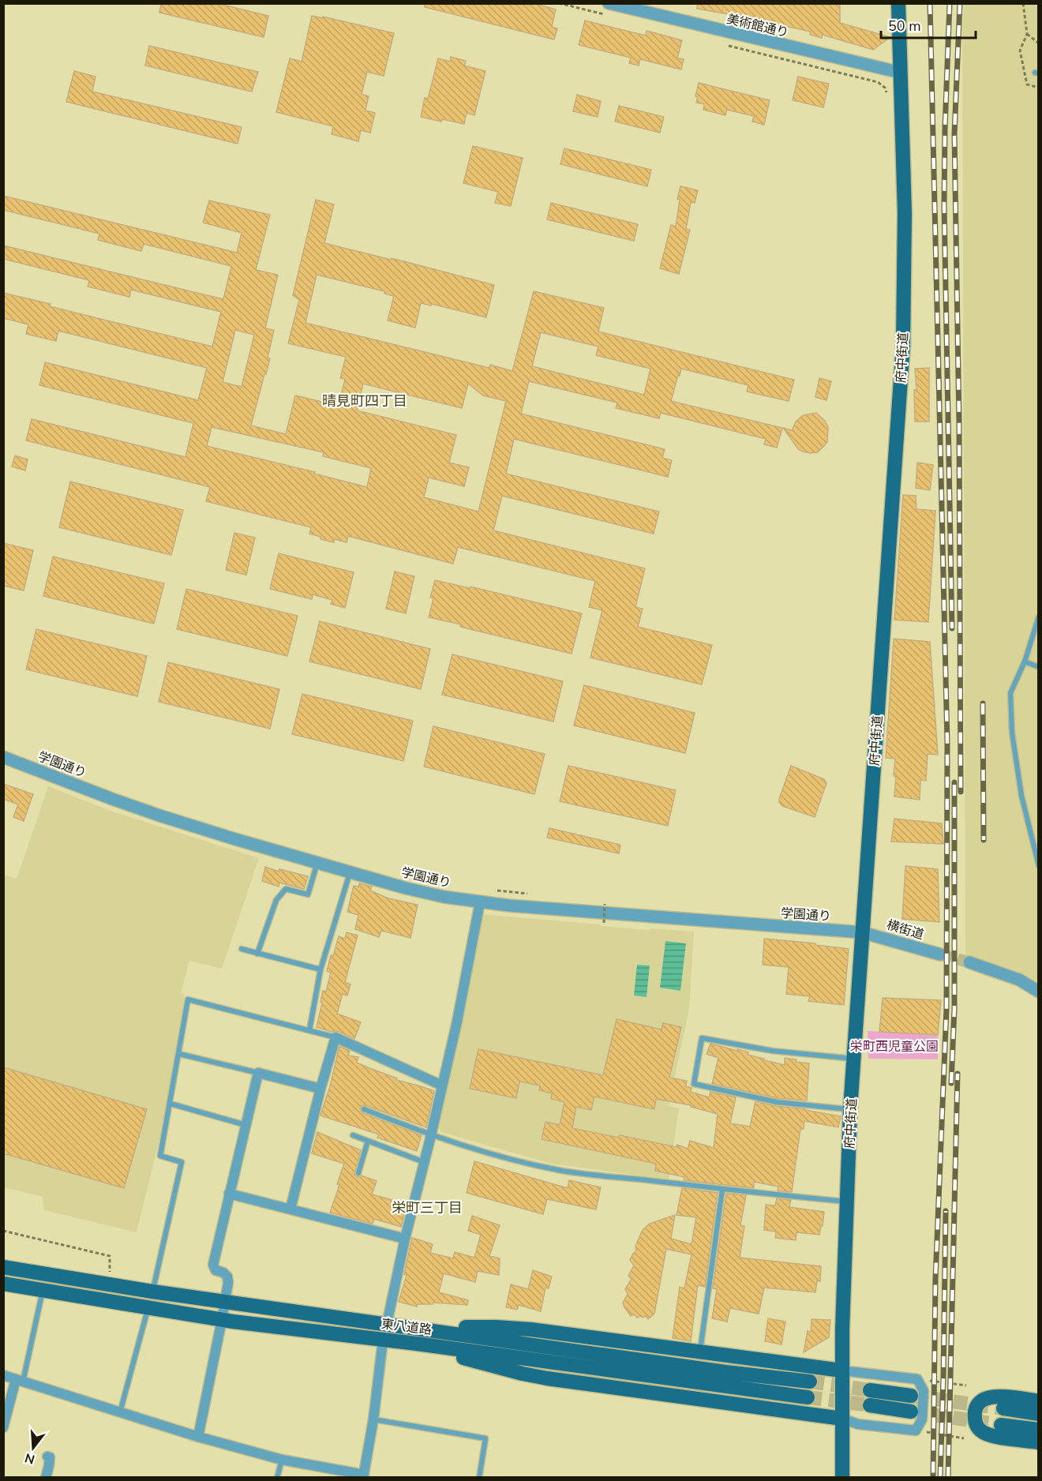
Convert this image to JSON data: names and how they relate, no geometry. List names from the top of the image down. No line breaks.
{"streets":{"main road":["府中街道","東八道路"],"street":["美術館通り","学園通り","横街道"]},"crossings":[["美術館通り","府中街道"],["府中街道","学園通り"],["府中街道","横街道"],["学園通り","横街道"]],"districts":["晴見町四丁目","栄町三丁目"],"parks":["栄町西児童公園"],"scale_bar":"50 m","north":"bottom"}
